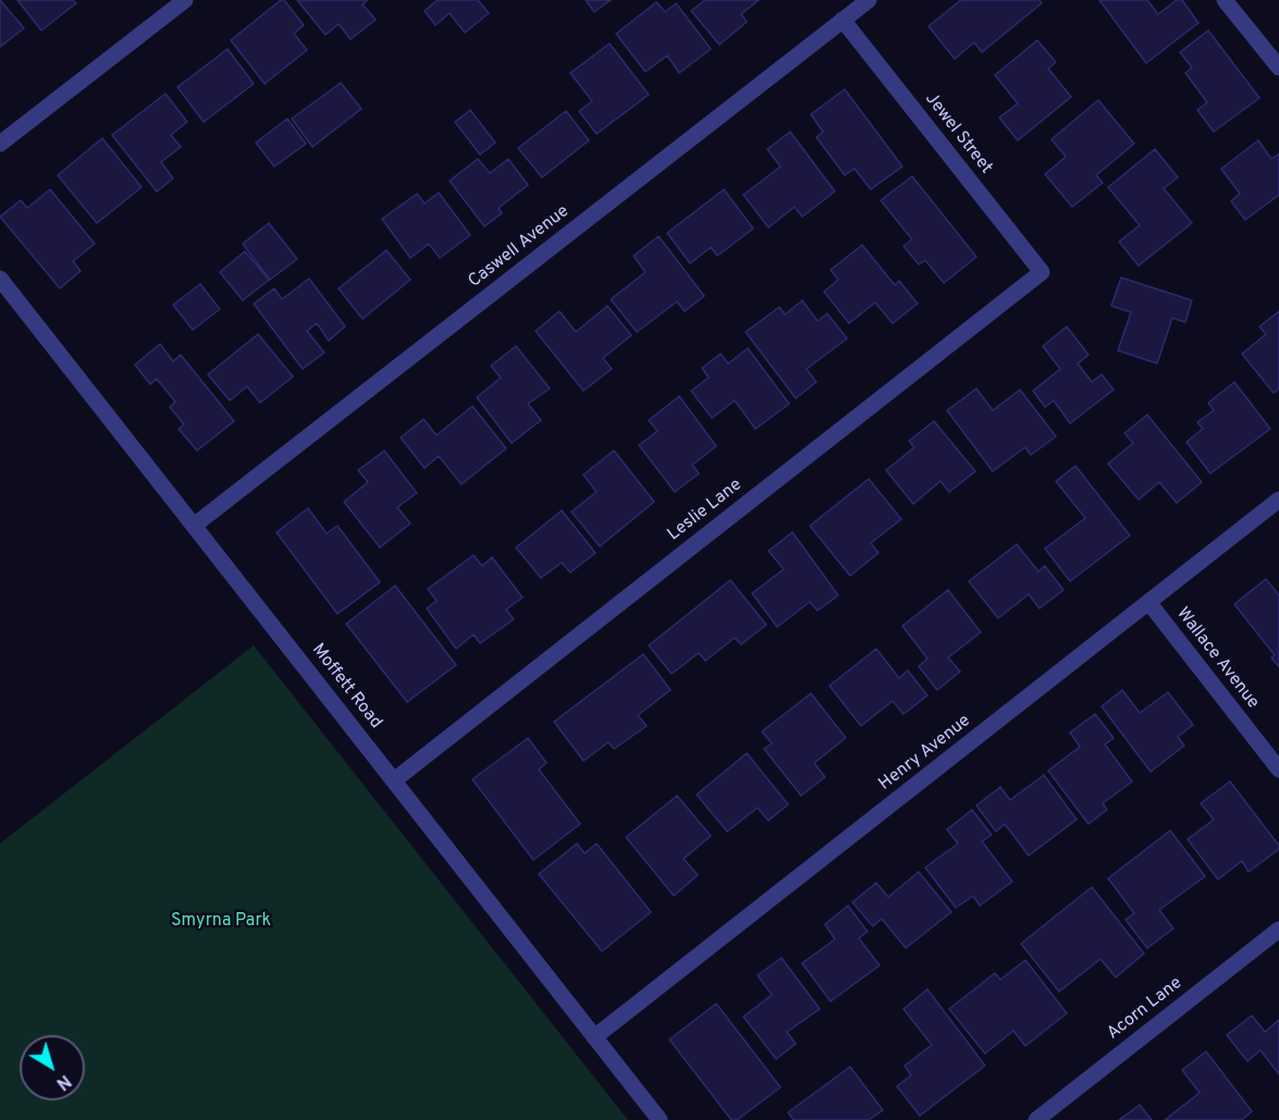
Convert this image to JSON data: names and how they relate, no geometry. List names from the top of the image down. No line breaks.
{"streets":{"street":["Jewel Street","Caswell Avenue","Leslie Lane","Wallace Avenue","Moffett Road","Henry Avenue","Acorn Lane"]},"crossings":[["Jewel Street","Caswell Avenue"],["Jewel Street","Leslie Lane"],["Caswell Avenue","Moffett Road"],["Leslie Lane","Moffett Road"],["Wallace Avenue","Henry Avenue"],["Moffett Road","Henry Avenue"]],"parks":["Smyrna Park"],"north":"bottom right"}
